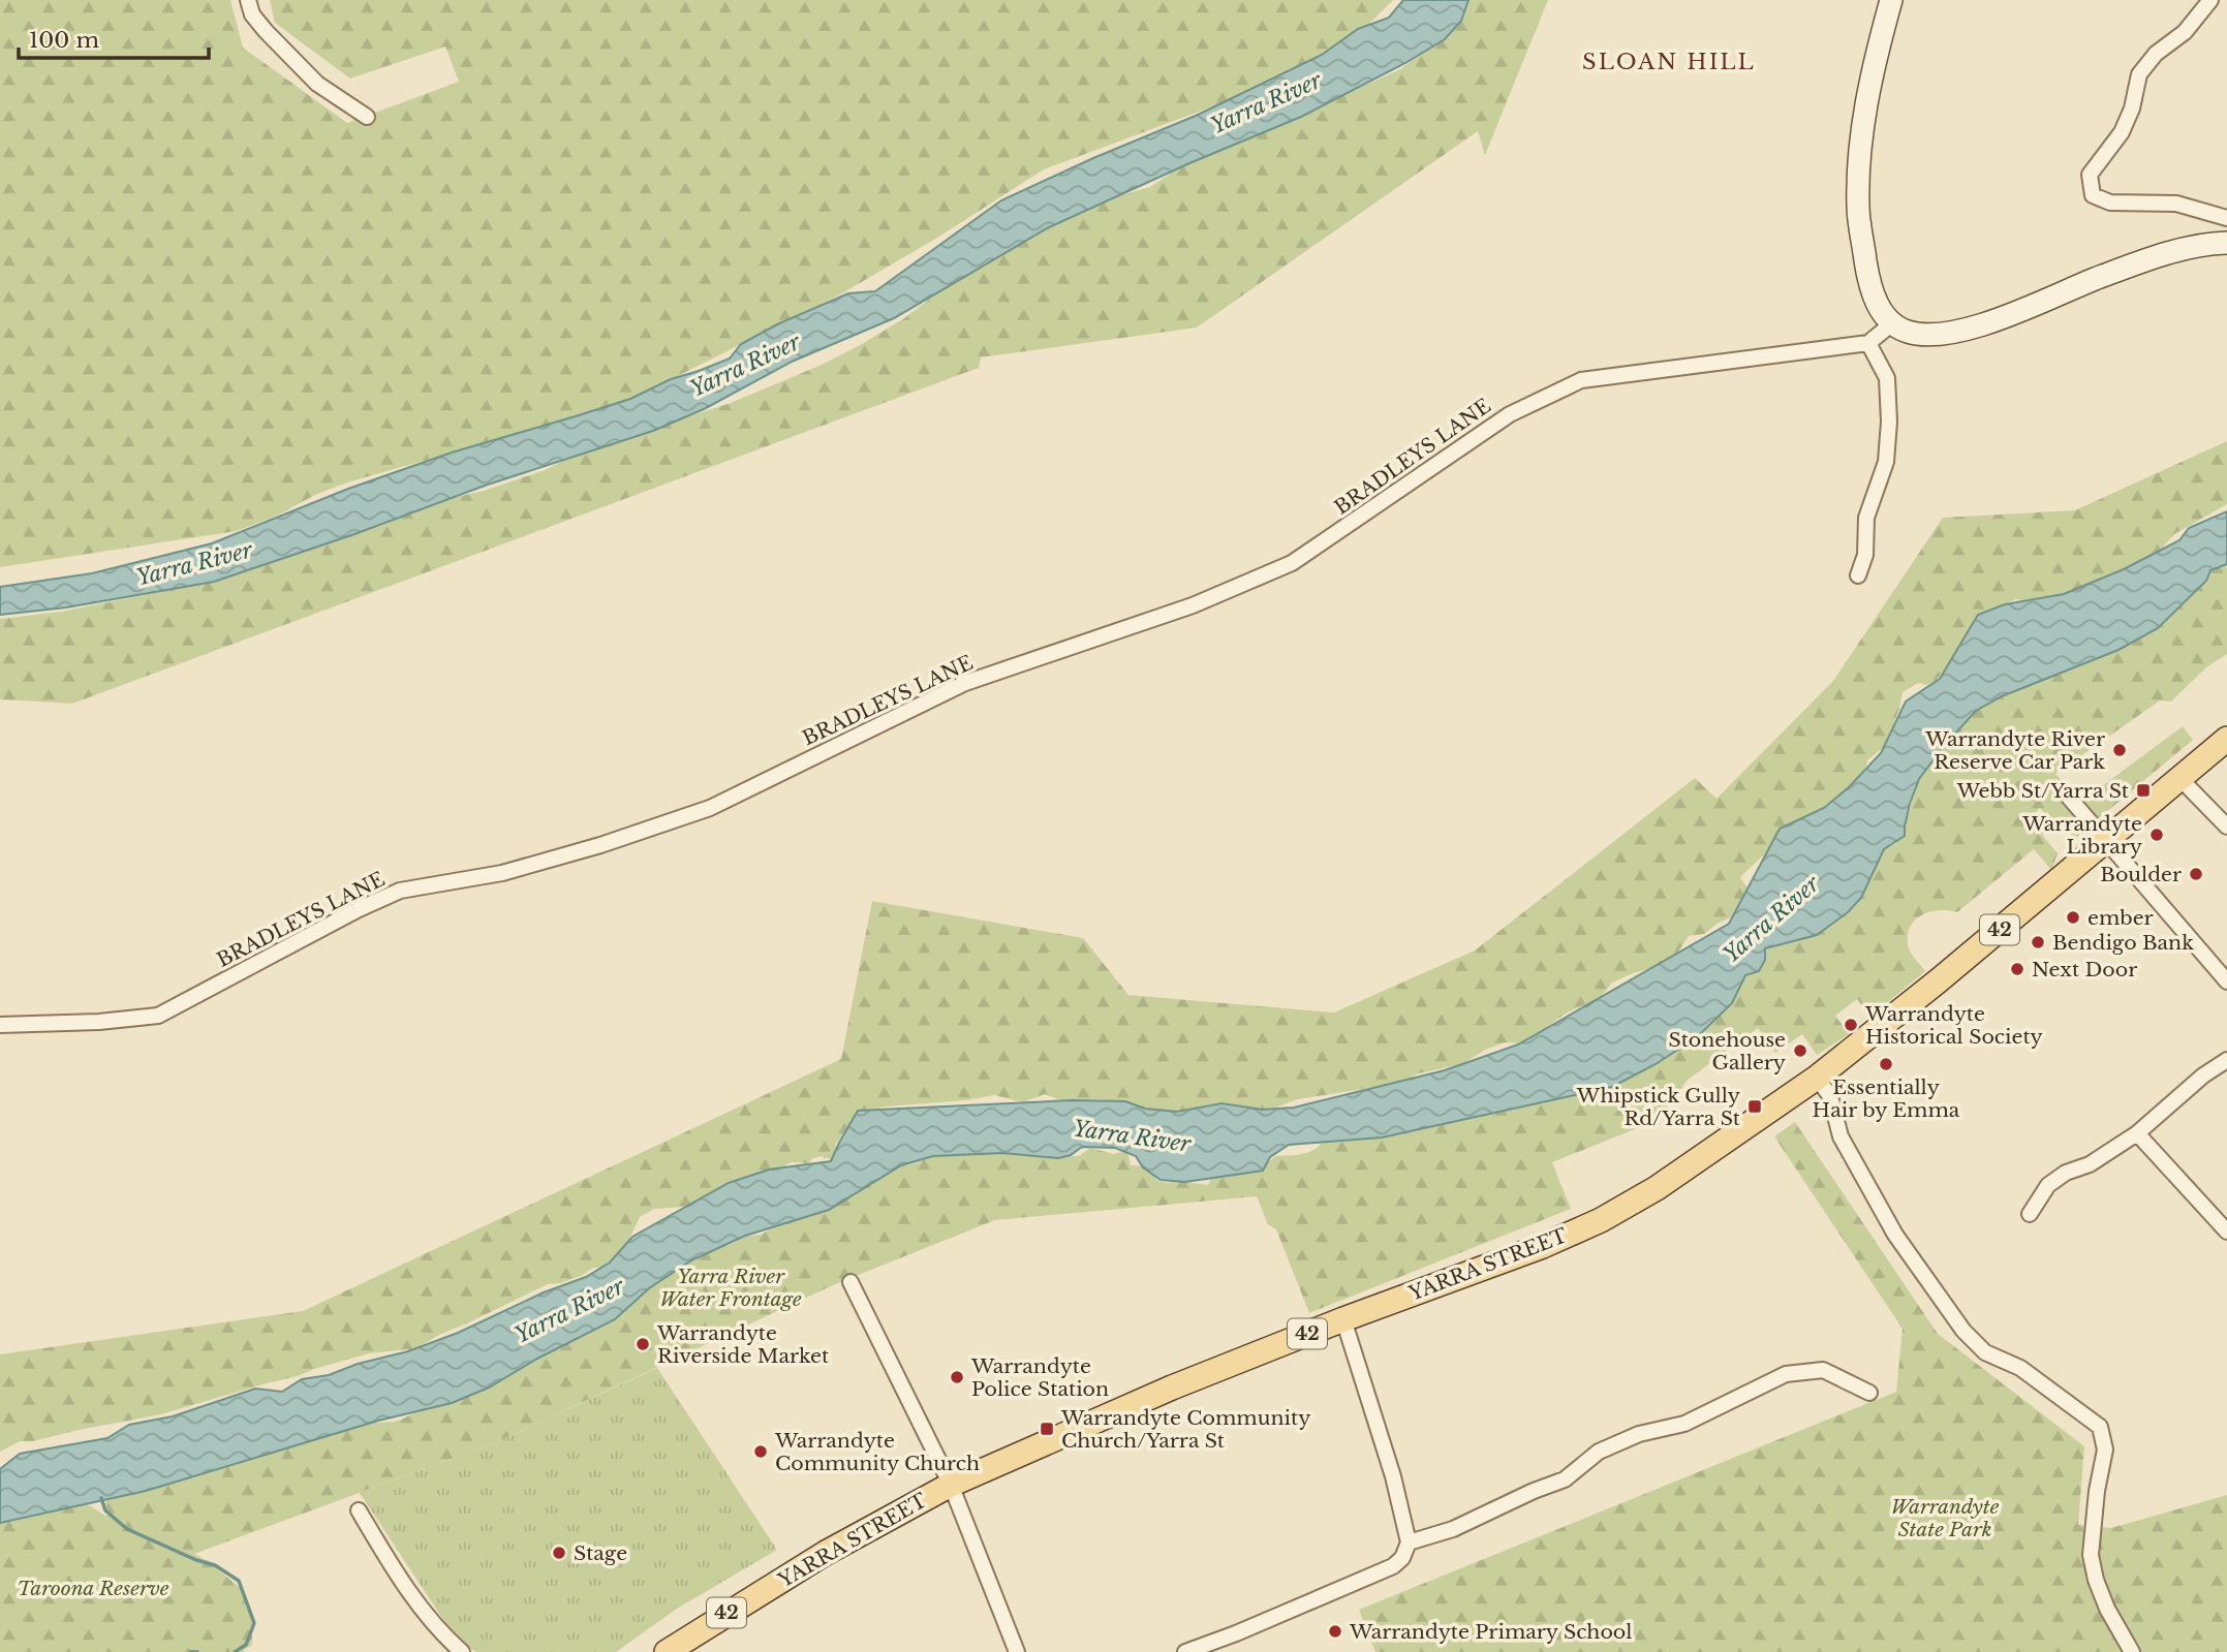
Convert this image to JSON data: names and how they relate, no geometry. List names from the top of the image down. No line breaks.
{"streets":{"main road":["42","YARRA STREET"],"street":["BRADLEYS LANE"]},"districts":["SLOAN HILL"],"water":["Yarra River"],"parks":["Yarra River Water Frontage","Warrandyte State Park","Taroona Reserve"],"places":{"other":["Warrandyte River Reserve Car Park","Warrandyte Library","Boulder","ember","Bendigo Bank","Next Door","Warrandyte Historical Society","Stonehouse Gallery","Essentially Hair by Emma","Warrandyte Riverside Market","Warrandyte Police Station","Warrandyte Community Church","Stage","Warrandyte Primary School"],"transit":["Webb St/Yarra St","Whipstick Gully Rd/Yarra St","Warrandyte Community Church/Yarra St"]},"scale_bar":"100 m"}
